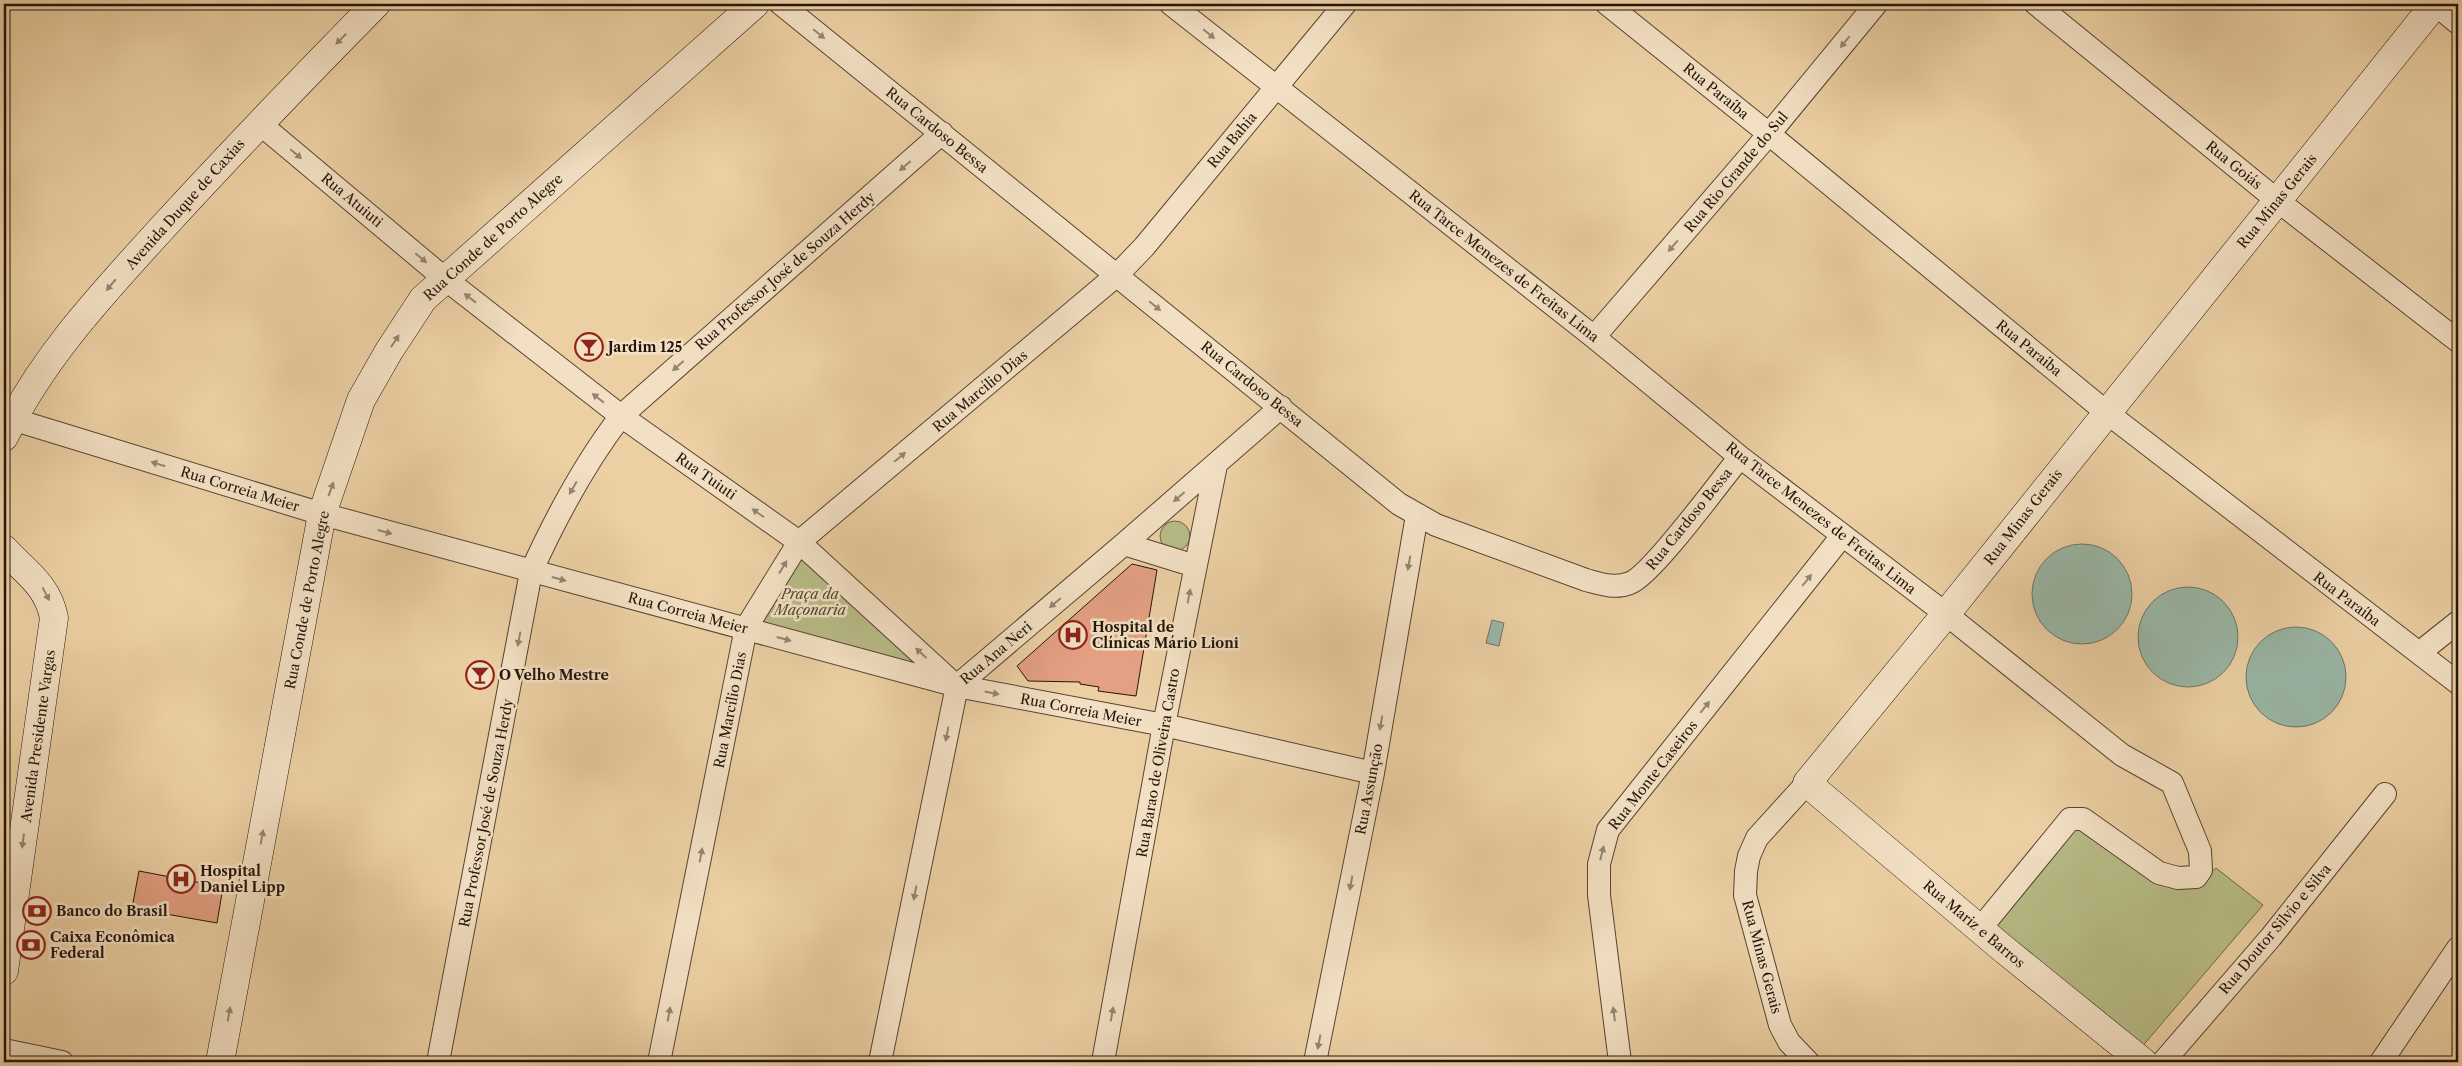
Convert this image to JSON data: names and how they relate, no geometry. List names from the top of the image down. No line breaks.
{"streets":{"main road":["Rua Minas Gerais","Avenida Duque de Caxias","Rua Conde de Porto Alegre","Avenida Presidente Vargas","Rua Mariz e Barros"],"street":["Rua Paraíba","Rua Cardoso Bessa","Rua Bahia","Rua Goiás","Rua Rio Grande do Sul","Rua Atuiuti","Rua Tarce Menezes de Freitas Lima","Rua Professor José de Souza Herdy","Rua Marcílio Dias","Rua Tuiuti","Rua Correia Meier","Rua Ana Neri","Rua Barao de Oliveira Castro","Rua Monte Caseiros","Rua Assunção","Rua Doutor Silvio e Silva"]},"crossings":[["Rua Paraíba","Rua Rio Grande do Sul"],["Rua Paraíba","Rua Minas Gerais"],["Rua Cardoso Bessa","Rua Bahia"],["Rua Cardoso Bessa","Rua Tarce Menezes de Freitas Lima"],["Rua Cardoso Bessa","Rua Professor José de Souza Herdy"],["Rua Cardoso Bessa","Rua Marcílio Dias"],["Rua Cardoso Bessa","Rua Ana Neri"],["Rua Cardoso Bessa","Rua Assunção"],["Rua Bahia","Rua Tarce Menezes de Freitas Lima"],["Rua Bahia","Rua Marcílio Dias"],["Rua Goiás","Rua Minas Gerais"],["Rua Rio Grande do Sul","Rua Tarce Menezes de Freitas Lima"],["Rua Atuiuti","Avenida Duque de Caxias"],["Rua Atuiuti","Rua Conde de Porto Alegre"],["Rua Atuiuti","Rua Tuiuti"],["Rua Minas Gerais","Rua Tarce Menezes de Freitas Lima"],["Rua Minas Gerais","Rua Mariz e Barros"],["Avenida Duque de Caxias","Rua Correia Meier"],["Rua Conde de Porto Alegre","Rua Tuiuti"],["Rua Conde de Porto Alegre","Rua Correia Meier"],["Rua Tarce Menezes de Freitas Lima","Rua Monte Caseiros"],["Rua Tarce Menezes de Freitas Lima","Rua Mariz e Barros"],["Rua Professor José de Souza Herdy","Rua Tuiuti"],["Rua Professor José de Souza Herdy","Rua Correia Meier"],["Rua Marcílio Dias","Rua Tuiuti"],["Rua Marcílio Dias","Rua Correia Meier"],["Rua Tuiuti","Rua Correia Meier"],["Rua Tuiuti","Rua Ana Neri"],["Rua Correia Meier","Rua Ana Neri"],["Rua Correia Meier","Rua Barao de Oliveira Castro"],["Rua Correia Meier","Rua Assunção"],["Rua Ana Neri","Rua Barao de Oliveira Castro"]],"one_way":["Rua Rio Grande do Sul","Rua Atuiuti","Avenida Duque de Caxias","Rua Conde de Porto Alegre","Rua Professor José de Souza Herdy","Rua Marcílio Dias","Rua Tuiuti","Rua Ana Neri","Avenida Presidente Vargas","Rua Barao de Oliveira Castro","Rua Monte Caseiros","Rua Assunção"],"parks":["Praça da Maçonaria"],"places":{"bar":["Jardim 125","O Velho Mestre"],"hospital":["Hospital de Clínicas Mário Lioni","Hospital Daniel Lipp"],"bank":["Banco do Brasil","Caixa Econômica Federal"]}}
